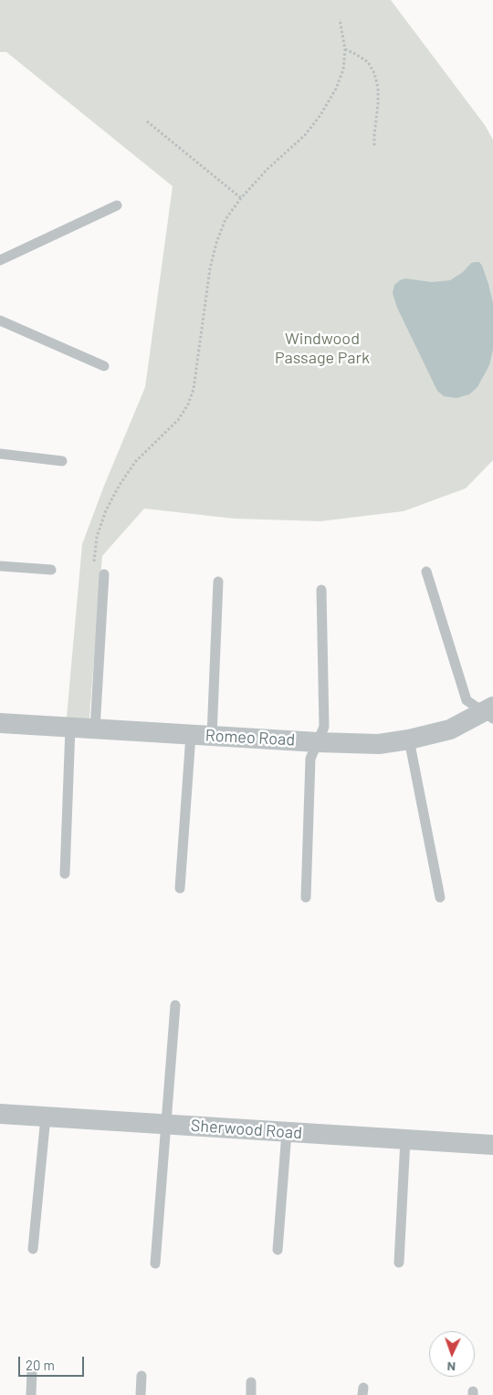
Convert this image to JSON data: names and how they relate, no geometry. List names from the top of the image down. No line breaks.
{"streets":{"street":["Romeo Road","Sherwood Road"]},"parks":["Windwood Passage Park"],"scale_bar":"20 m","north":"bottom"}
